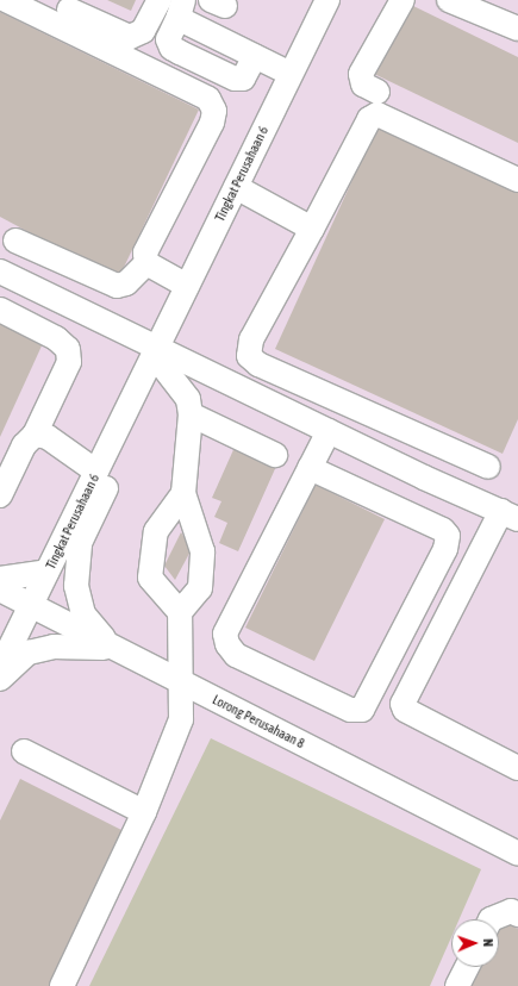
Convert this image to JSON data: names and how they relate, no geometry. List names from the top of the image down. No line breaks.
{"streets":{"street":["Tingkat Perusahaan 6","Lorong Perusahaan 8"]},"crossings":[["Tingkat Perusahaan 6","Lorong Perusahaan 8"]],"north":"right"}
